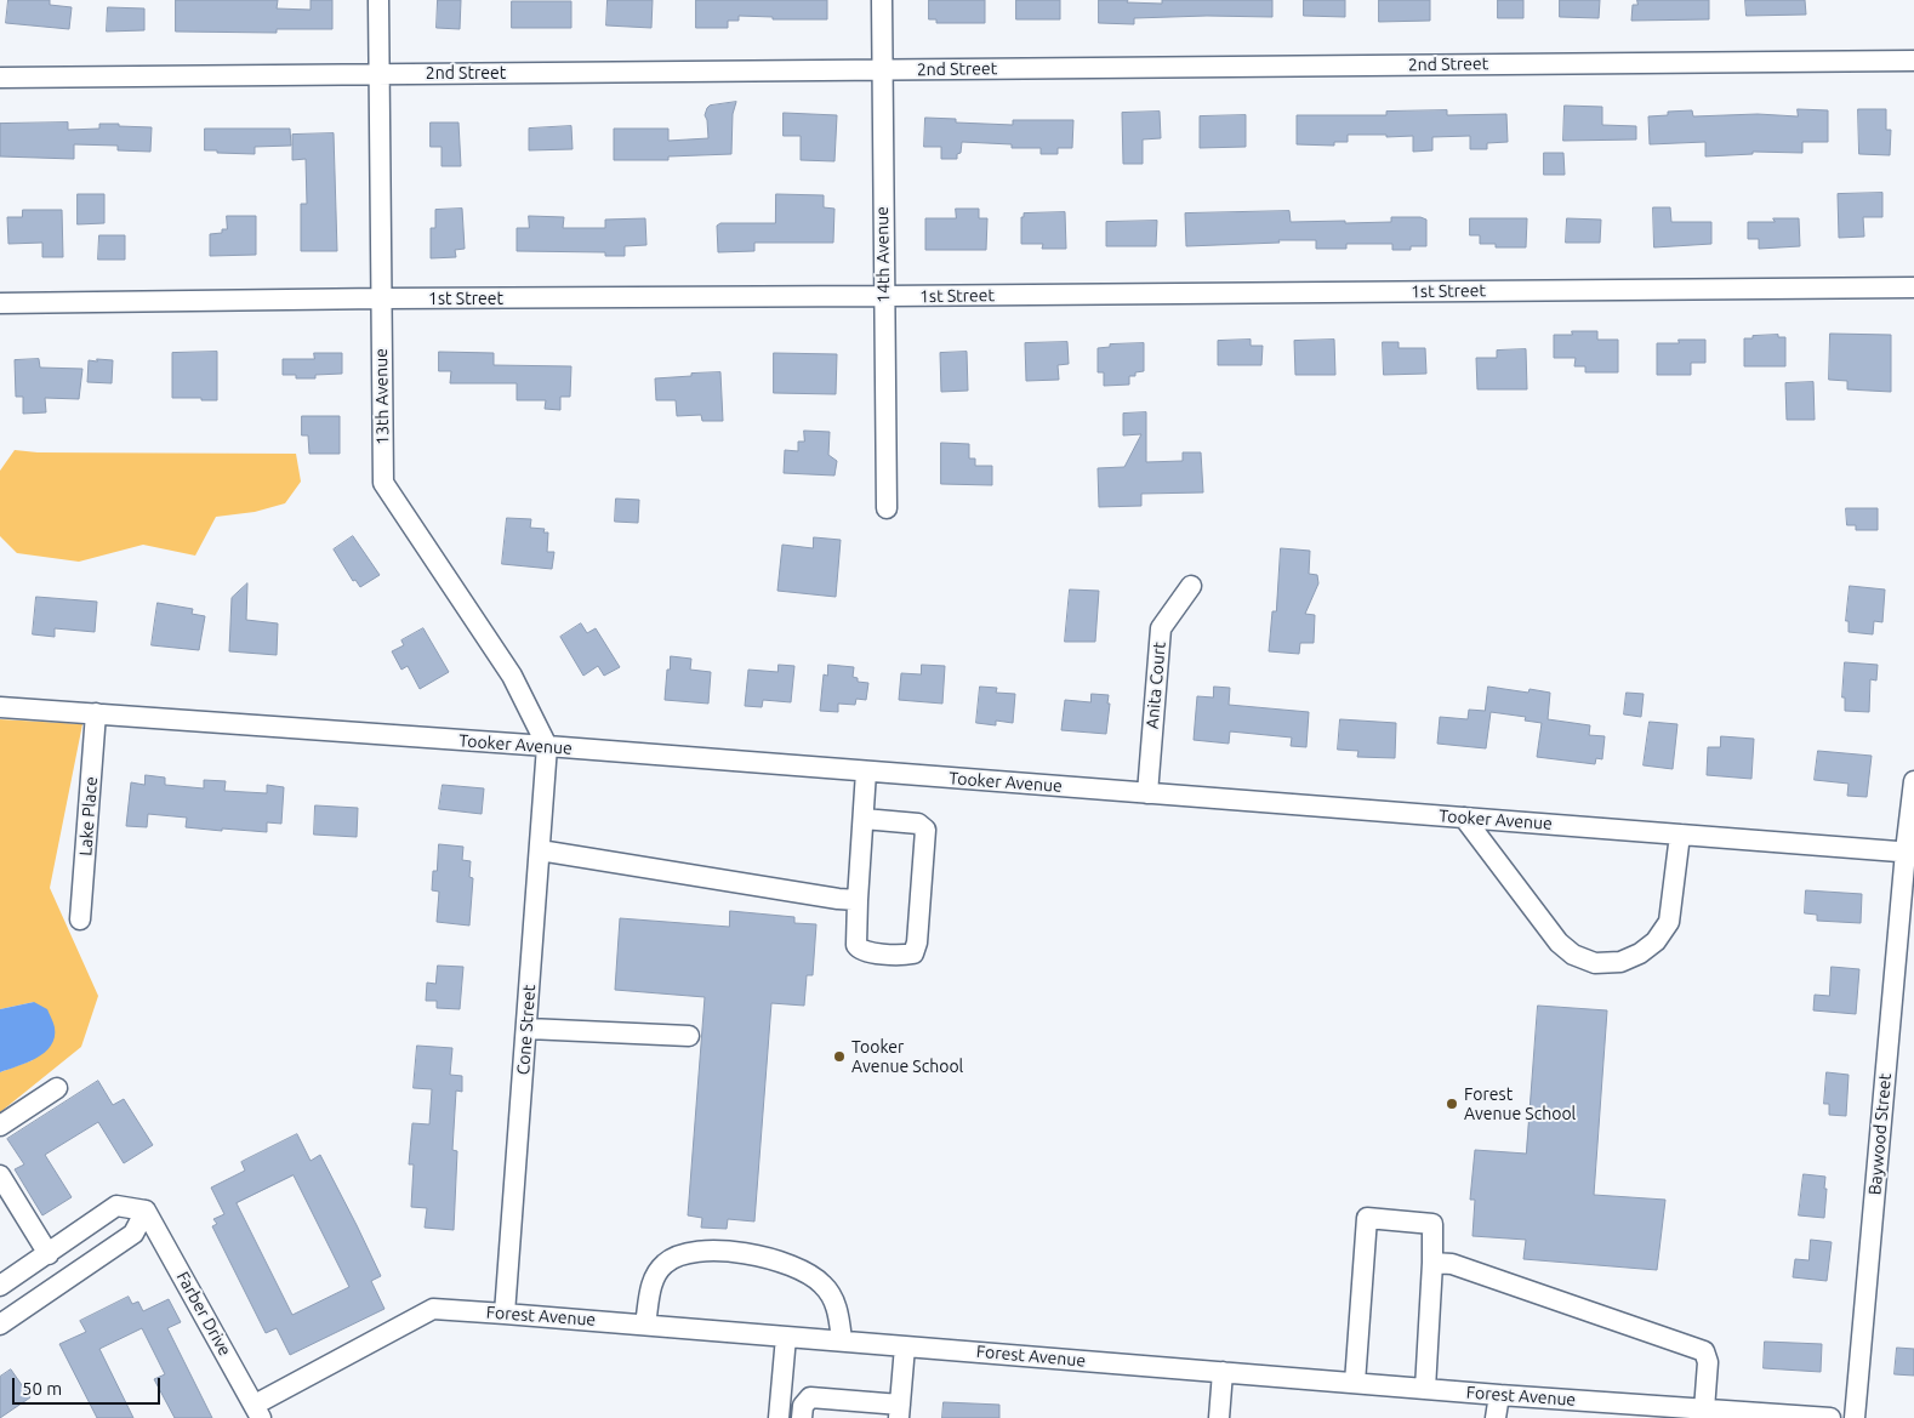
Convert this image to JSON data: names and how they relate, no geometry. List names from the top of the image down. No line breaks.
{"streets":{"street":["2nd Street","14th Avenue","1st Street","13th Avenue","Anita Court","Tooker Avenue","Lake Place","Cone Street","Baywood Street","Farber Drive","Forest Avenue"]},"crossings":[["2nd Street","14th Avenue"],["2nd Street","13th Avenue"],["14th Avenue","1st Street"],["1st Street","13th Avenue"],["13th Avenue","Tooker Avenue"],["13th Avenue","Cone Street"],["Anita Court","Tooker Avenue"],["Tooker Avenue","Lake Place"],["Tooker Avenue","Cone Street"],["Tooker Avenue","Baywood Street"],["Cone Street","Forest Avenue"],["Farber Drive","Forest Avenue"]],"places":["Tooker Avenue School","Forest Avenue School"],"scale_bar":"50 m"}
